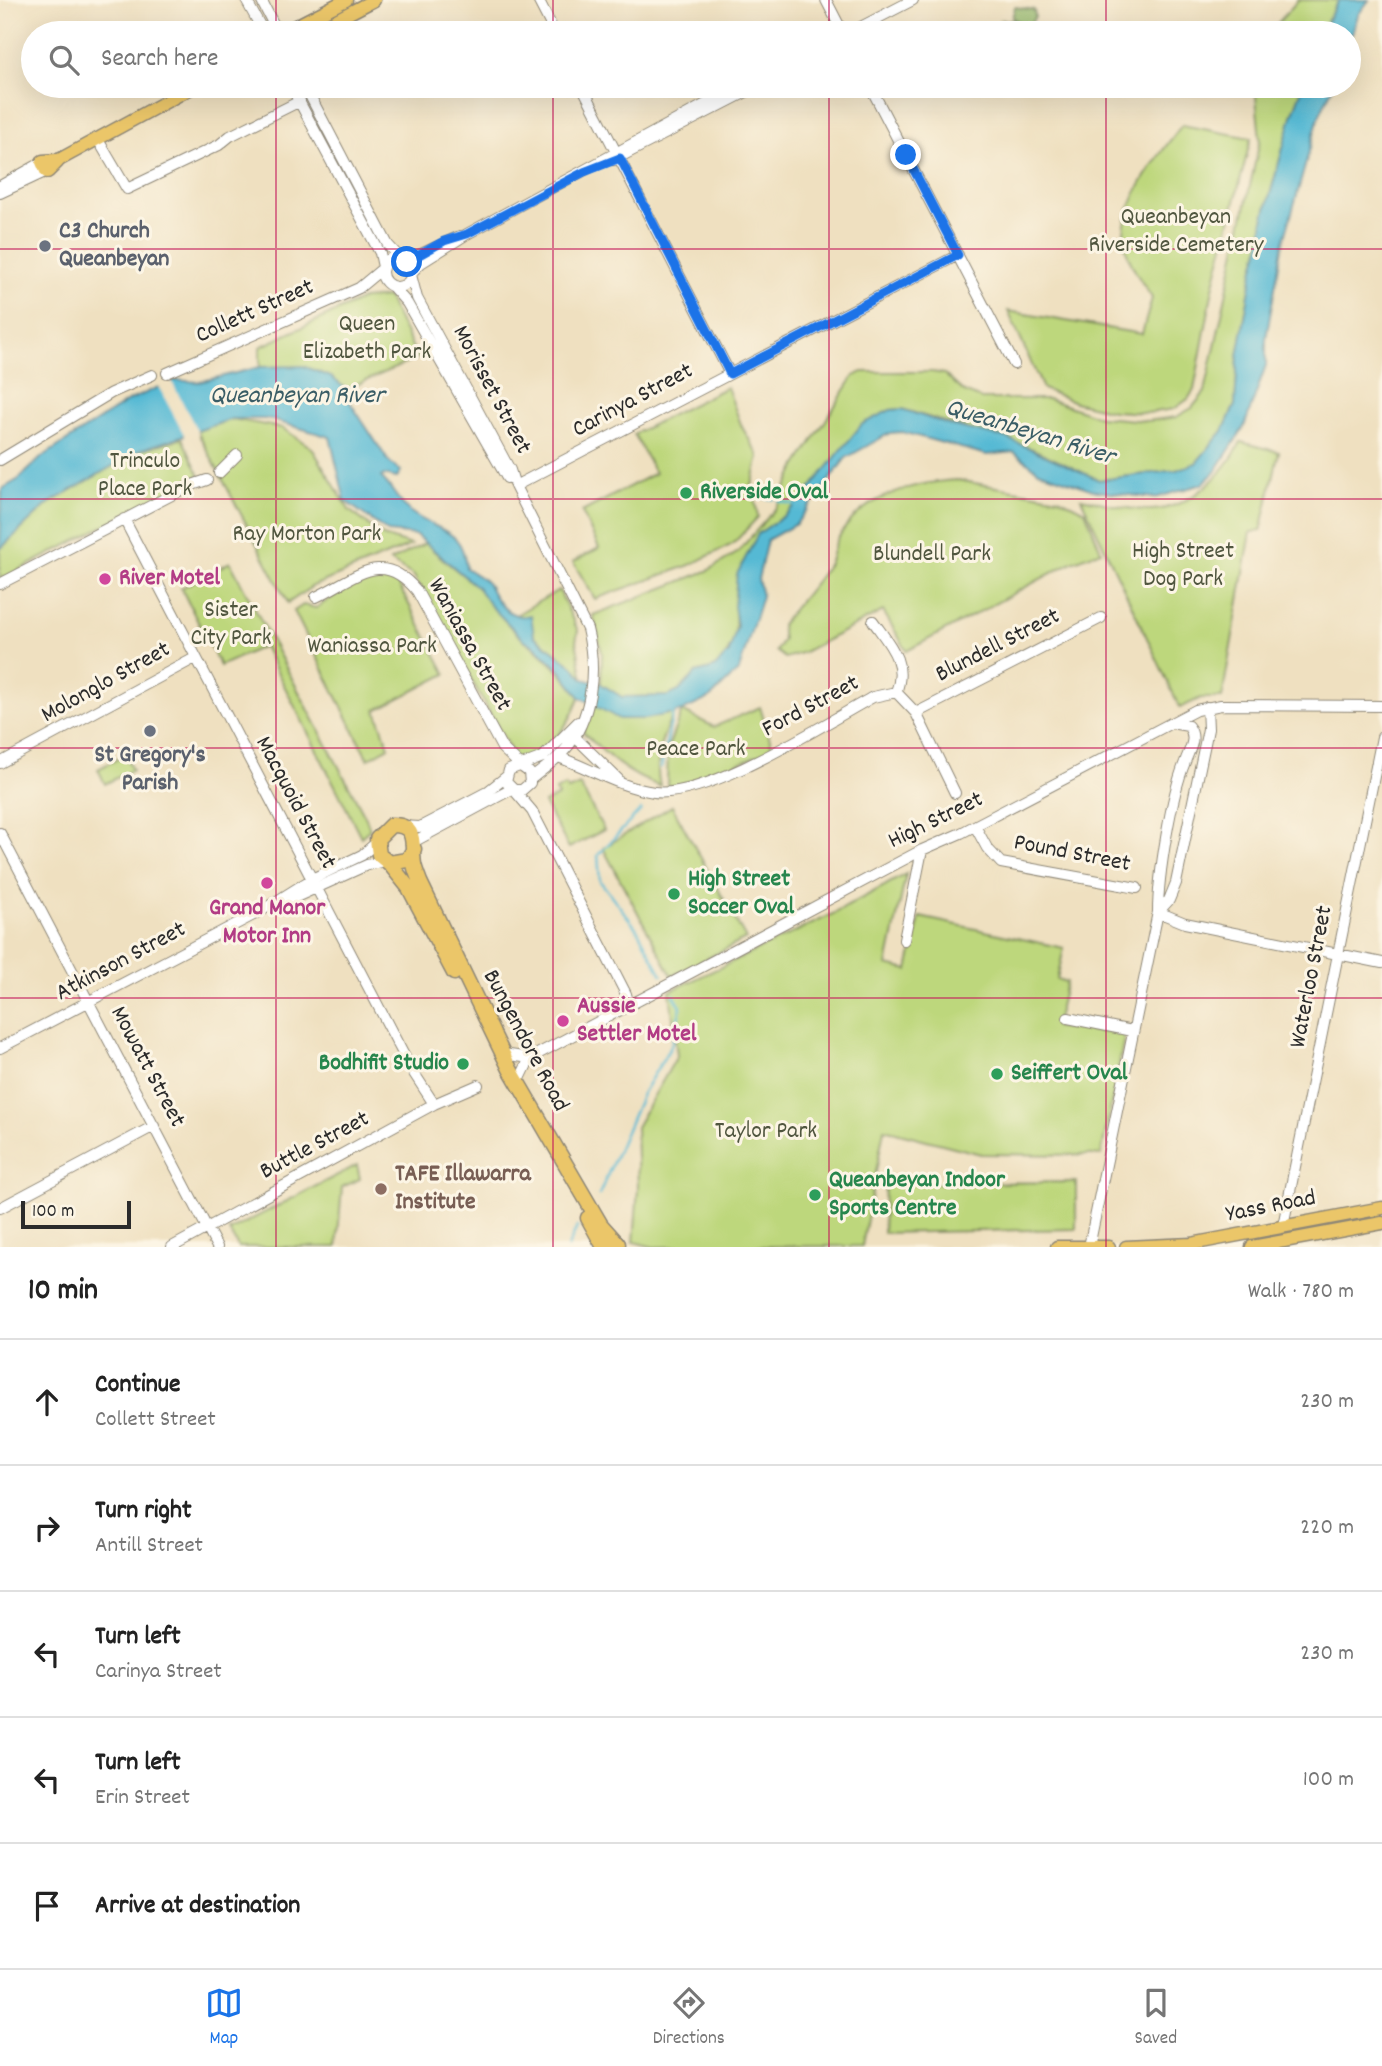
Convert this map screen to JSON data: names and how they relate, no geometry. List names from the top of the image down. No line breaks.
{"streets":{"highway":["Bungendore Road"],"main road":["Yass Road"],"street":["Collett Street","Morisset Street","Carinya Street","Waniassa Street","Blundell Street","Molonglo Street","Ford Street","Macquoid Street","High Street","Pound Street","Atkinson Street","Waterloo Street","Mowatt Street","Buttle Street"]},"crossings":[["Collett Street","Morisset Street"],["Morisset Street","Carinya Street"],["Morisset Street","Ford Street"],["Blundell Street","Ford Street"],["Molonglo Street","Macquoid Street"],["Macquoid Street","Atkinson Street"],["Macquoid Street","Buttle Street"],["High Street","Pound Street"],["Atkinson Street","Bungendore Road"],["Atkinson Street","Mowatt Street"],["Waterloo Street","Yass Road"],["Mowatt Street","Buttle Street"]],"water":["Queanbeyan River"],"parks":["Queanbeyan Riverside Cemetery","Queen Elizabeth Park","Trinculo Place Park","Ray Morton Park","High Street Dog Park","Blundell Park","Sister City Park","Waniassa Park","Peace Park","Taylor Park"],"places":["C3 Church Queanbeyan","Riverside Oval","River Motel","St Gregory's Parish","Grand Manor Motor Inn","High Street Soccer Oval","Aussie Settler Motel","Bodhifit Studio","Seiffert Oval","TAFE Illawarra Institute","Queanbeyan Indoor Sports Centre"],"scale_bar":"100 m","page":{"search":"Search here","scale":"100 m","heading":["10 min","Walk · 780 m"],"list":[["Continue","Collett Street","230 m"],["Turn right","Antill Street","220 m"],["Turn left","Carinya Street","230 m"],["Turn left","Erin Street","100 m"],"Arrive at destination"],"nav":["Map","Directions","Saved"]}}
